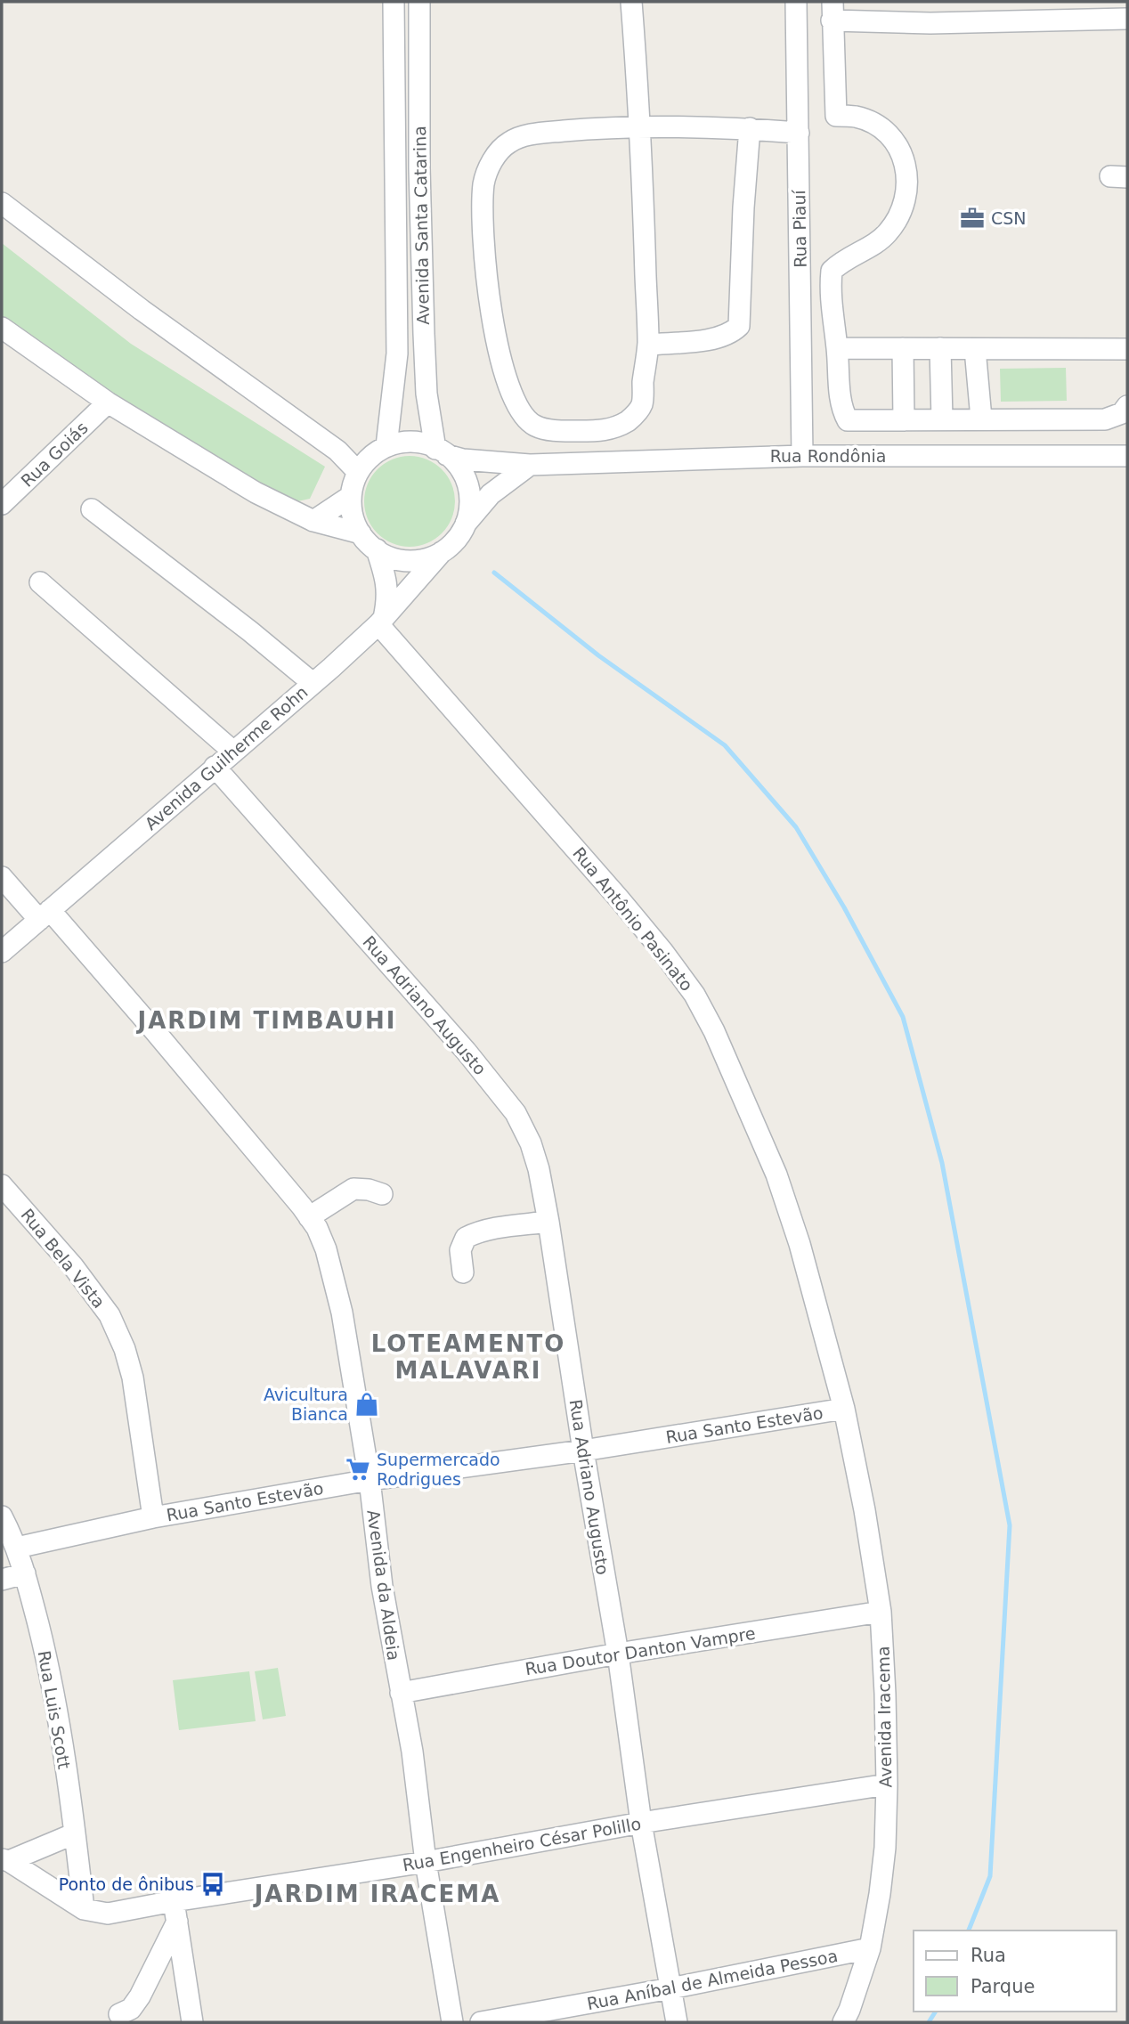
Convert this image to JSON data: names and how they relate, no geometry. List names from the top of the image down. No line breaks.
{"streets":{"street":["Avenida Santa Catarina","Rua Piauí","Rua Goiás","Rua Rondônia","Avenida Guilherme Rohn","Rua Antônio Pasinato","Rua Adriano Augusto","Rua Bela Vista","Rua Santo Estevão","Avenida da Aldeia","Rua Doutor Danton Vampre","Rua Luis Scott","Avenida Iracema","Rua Engenheiro César Polillo","Rua Aníbal de Almeida Pessoa"]},"crossings":[["Avenida Santa Catarina","Rua Rondônia"],["Avenida Santa Catarina","Avenida Guilherme Rohn"],["Rua Piauí","Rua Rondônia"],["Rua Rondônia","Avenida Guilherme Rohn"],["Avenida Guilherme Rohn","Rua Antônio Pasinato"],["Avenida Guilherme Rohn","Rua Adriano Augusto"],["Avenida Guilherme Rohn","Avenida da Aldeia"],["Rua Antônio Pasinato","Rua Santo Estevão"],["Rua Antônio Pasinato","Avenida Iracema"],["Rua Adriano Augusto","Rua Santo Estevão"],["Rua Adriano Augusto","Rua Doutor Danton Vampre"],["Rua Adriano Augusto","Rua Engenheiro César Polillo"],["Rua Adriano Augusto","Rua Aníbal de Almeida Pessoa"],["Rua Bela Vista","Rua Santo Estevão"],["Rua Santo Estevão","Avenida da Aldeia"],["Rua Santo Estevão","Rua Luis Scott"],["Rua Santo Estevão","Avenida Iracema"],["Avenida da Aldeia","Rua Doutor Danton Vampre"],["Avenida da Aldeia","Rua Engenheiro César Polillo"],["Rua Doutor Danton Vampre","Avenida Iracema"],["Rua Luis Scott","Rua Engenheiro César Polillo"],["Avenida Iracema","Rua Engenheiro César Polillo"],["Avenida Iracema","Rua Aníbal de Almeida Pessoa"]],"districts":["JARDIM TIMBAUHI","LOTEAMENTO MALAVARI","JARDIM IRACEMA"],"places":{"office":["CSN"],"shop":["Avicultura Bianca"],"supermarket":["Supermercado Rodrigues"],"bus stop":["Ponto de ônibus"]},"legend":["Rua","Parque"]}
